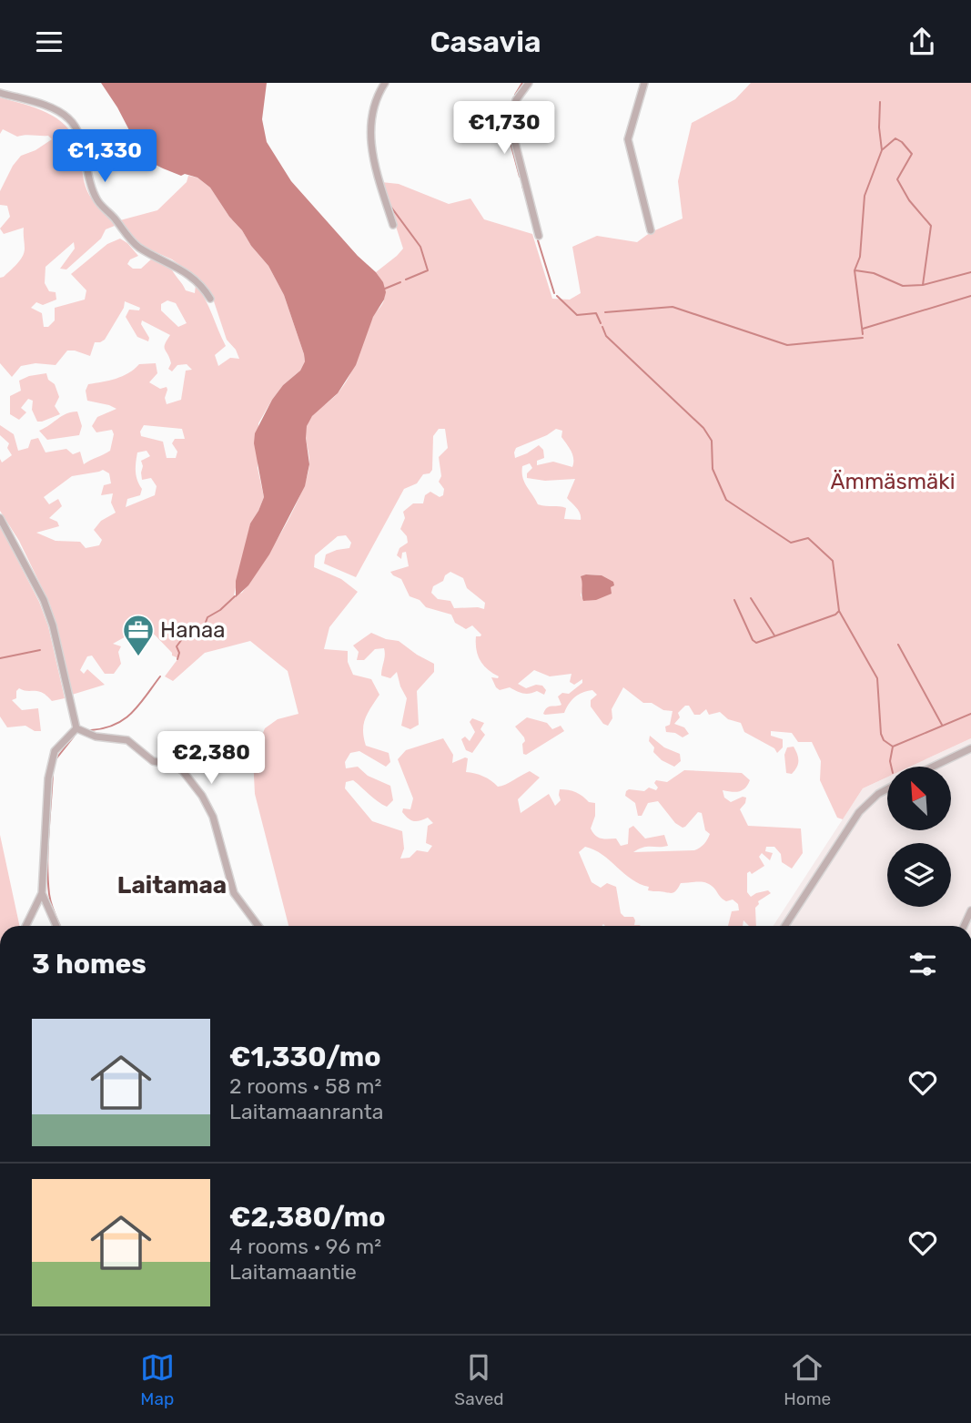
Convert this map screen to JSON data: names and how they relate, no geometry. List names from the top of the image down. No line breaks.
{"districts":["Laitamaa"],"parks":["Ämmäsmäki"],"places":{"office":["Hanaa"]},"north":"top left","page":{"header":"Casavia","price":["€1,730","€1,330","€2,380"],"heading":"3 homes","list":[{"name":"€1,330/mo","note":"2 rooms · 58 m² · Laitamaanranta"},{"name":"€2,380/mo","note":"4 rooms · 96 m² · Laitamaantie"}],"tabs":["Map","Saved","Home"]}}
